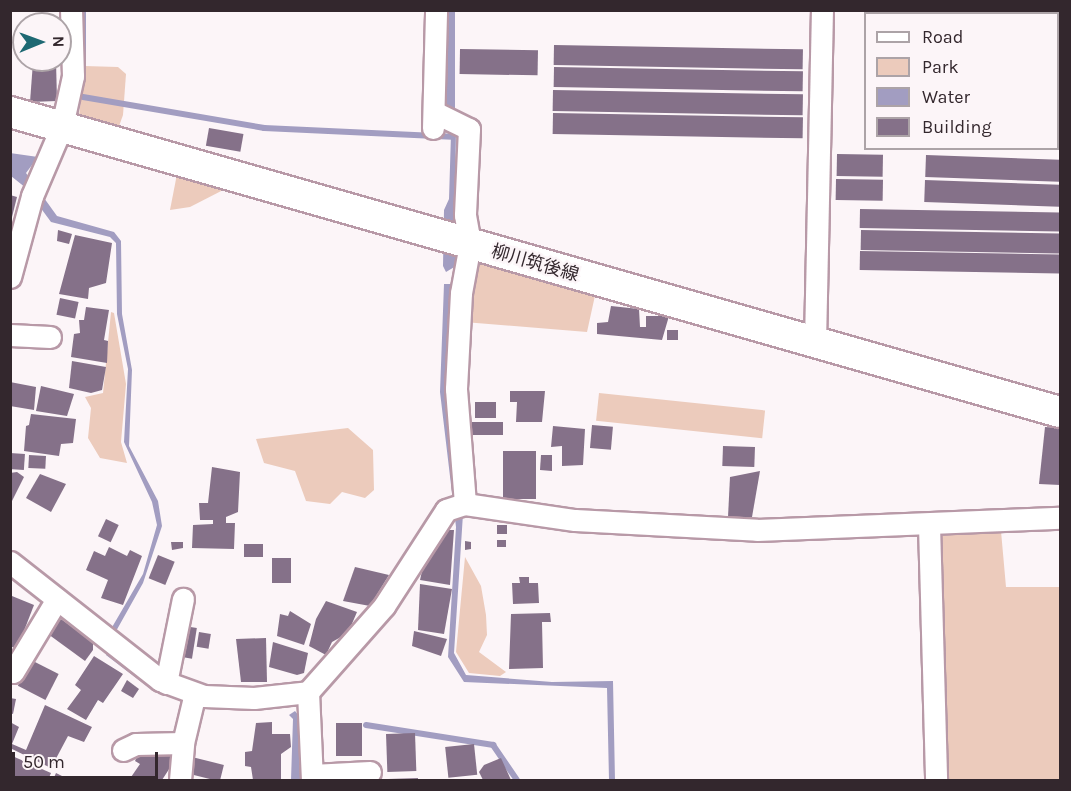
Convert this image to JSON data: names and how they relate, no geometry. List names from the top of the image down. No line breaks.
{"streets":{"main road":["柳川筑後線"]},"legend":["Road","Park","Water","Building"],"scale_bar":"50 m","north":"right"}
